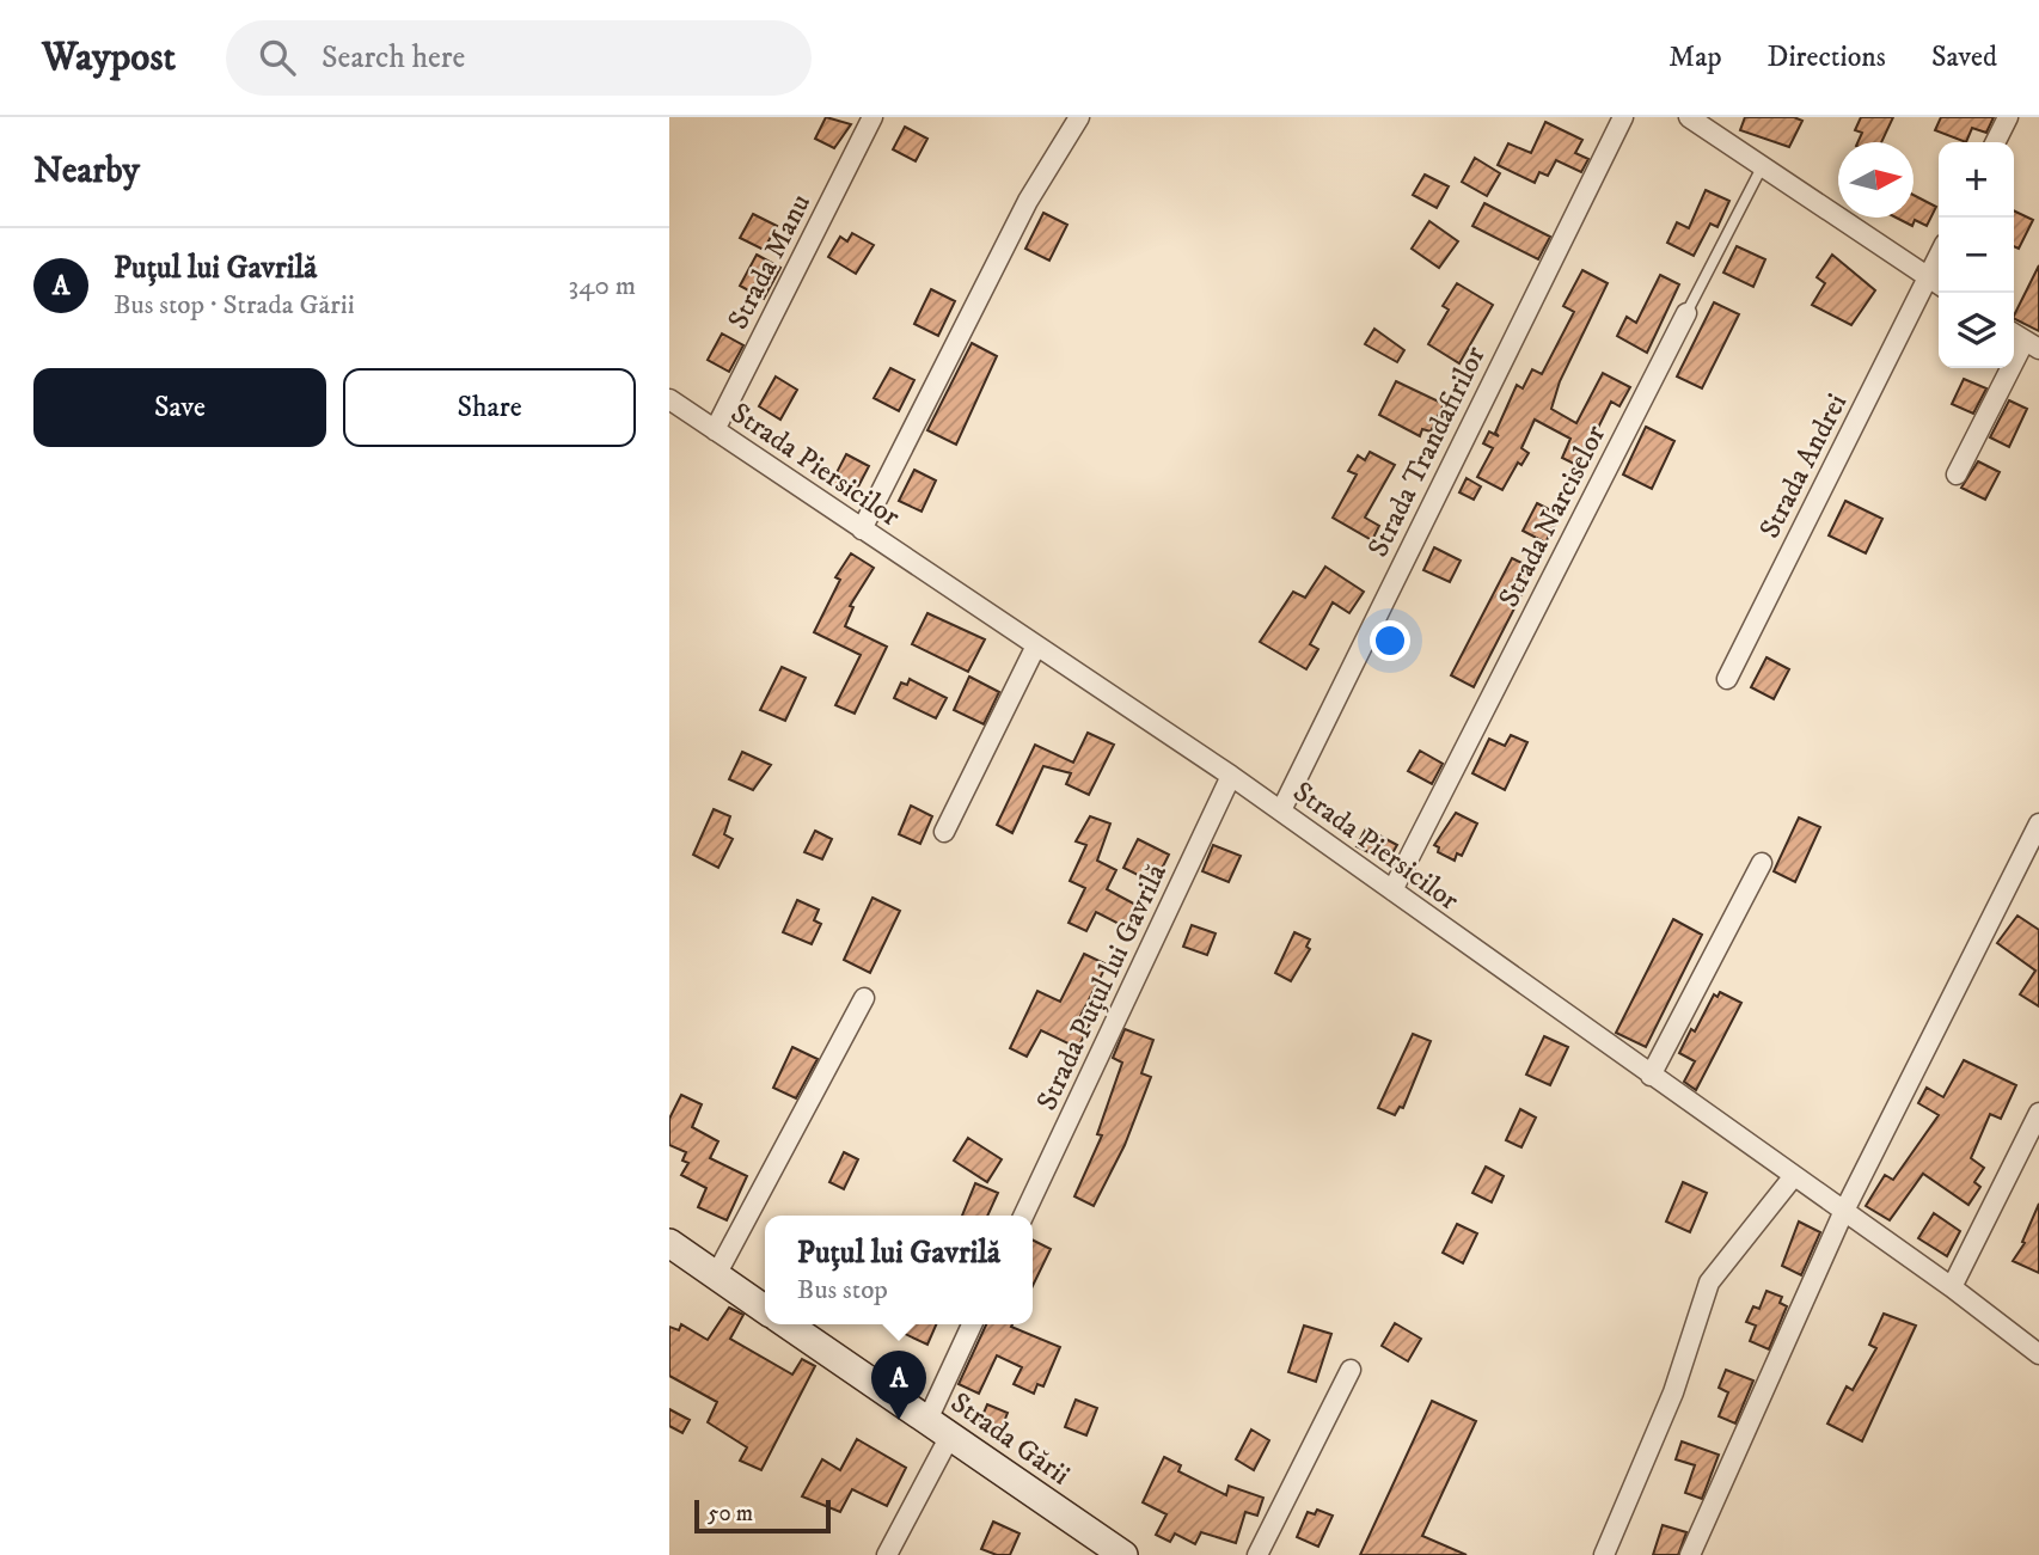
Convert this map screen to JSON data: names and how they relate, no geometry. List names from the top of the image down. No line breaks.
{"streets":{"main road":["Strada Gării"],"street":["Strada Manu","Strada Trandafirilor","Strada Piersicilor","Strada Andrei","Strada Narciselor","Strada Puțul lui Gavrilă"]},"crossings":[["Strada Manu","Strada Piersicilor"],["Strada Trandafirilor","Strada Piersicilor"],["Strada Piersicilor","Strada Narciselor"],["Strada Piersicilor","Strada Puțul lui Gavrilă"]],"scale_bar":"50 m","north":"right","page":{"header":"Waypost","search":"Search here","nav":["Map","Directions","Saved"],"heading":"Nearby","map_buttons":["+","−"],"list":[{"mark":"A","name":"Puțul lui Gavrilă","note":"Bus stop · Strada Gării","value":"340 m"}],"buttons":["Save","Share"],"popup":["Puțul lui Gavrilă","Bus stop"],"pins":"A","scale":"50 m"}}
